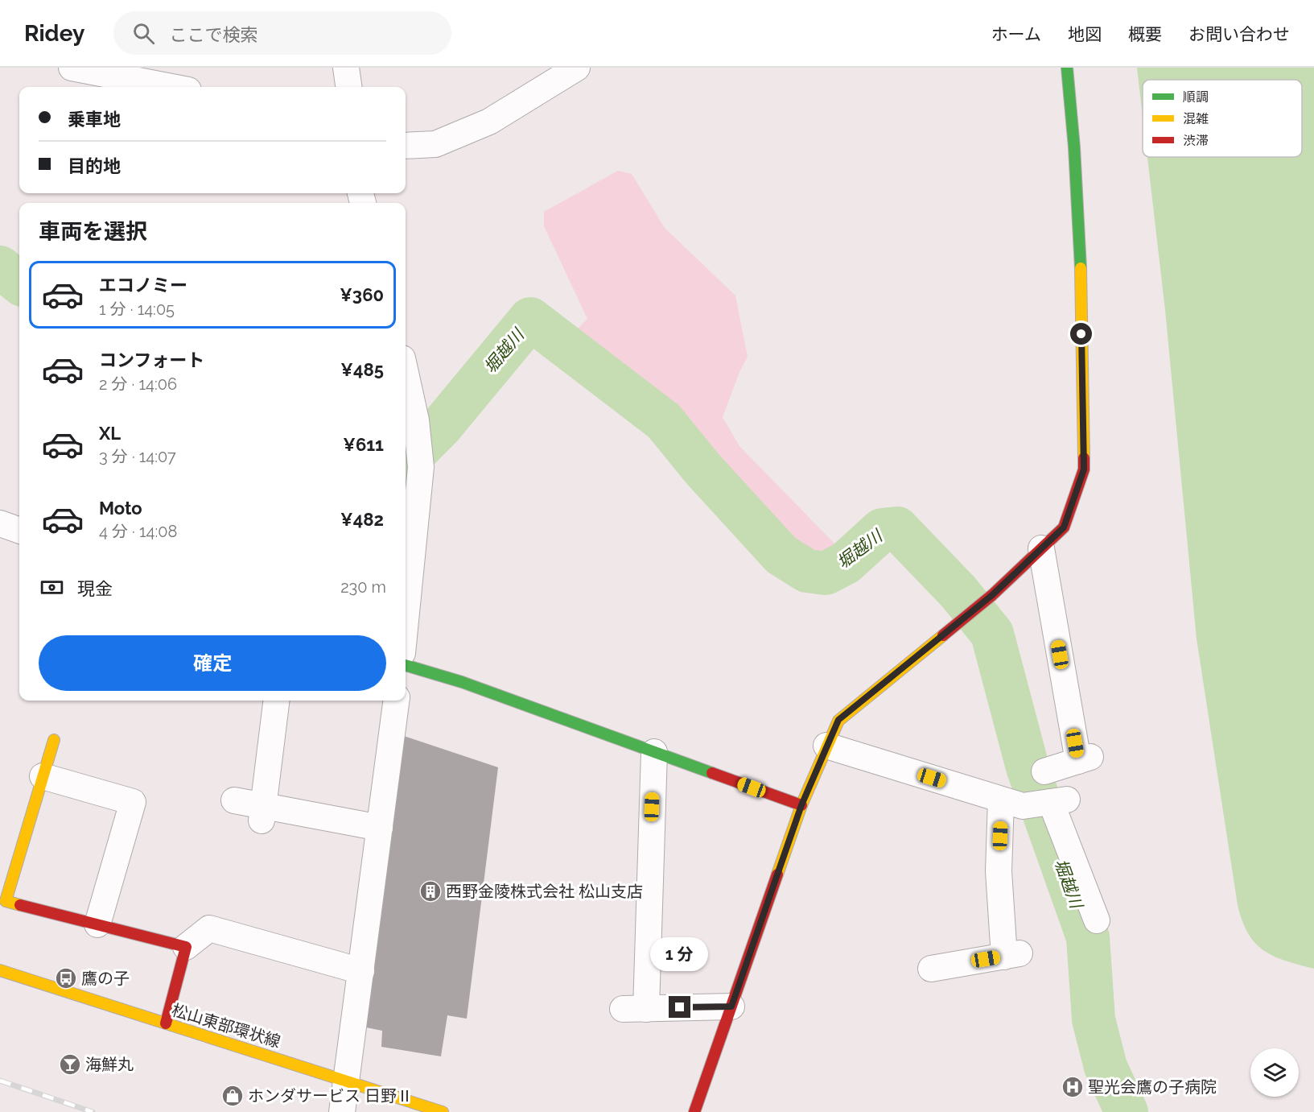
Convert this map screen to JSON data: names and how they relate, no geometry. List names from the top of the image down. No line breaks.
{"streets":{"street":["松山東部環状線"]},"water":["堀越川"],"places":{"building":["西野金陵株式会社 松山支店"],"bus stop":["鷹の子"],"bar":["海鮮丸"],"hospital":["聖光会鷹の子病院"],"shop":["ホンダサービス 日野Ⅱ"]},"legend":["順調","混雑","渋滞"],"page":{"header":"Ridey","search":"ここで検索","nav":["ホーム","地図","概要","お問い合わせ"],"banner":["乗車地","目的地"],"heading":"車両を選択","list":[{"name":"エコノミー","note":"1 分 · 14:05","value":"¥360"},{"name":"コンフォート","note":"2 分 · 14:06","value":"¥485"},{"name":"XL","note":"3 分 · 14:07","value":"¥611"},{"name":"Moto","note":"4 分 · 14:08","value":"¥482"}],"pay":["現金","230 m"],"buttons":"確定","bubble":"1 分"}}
